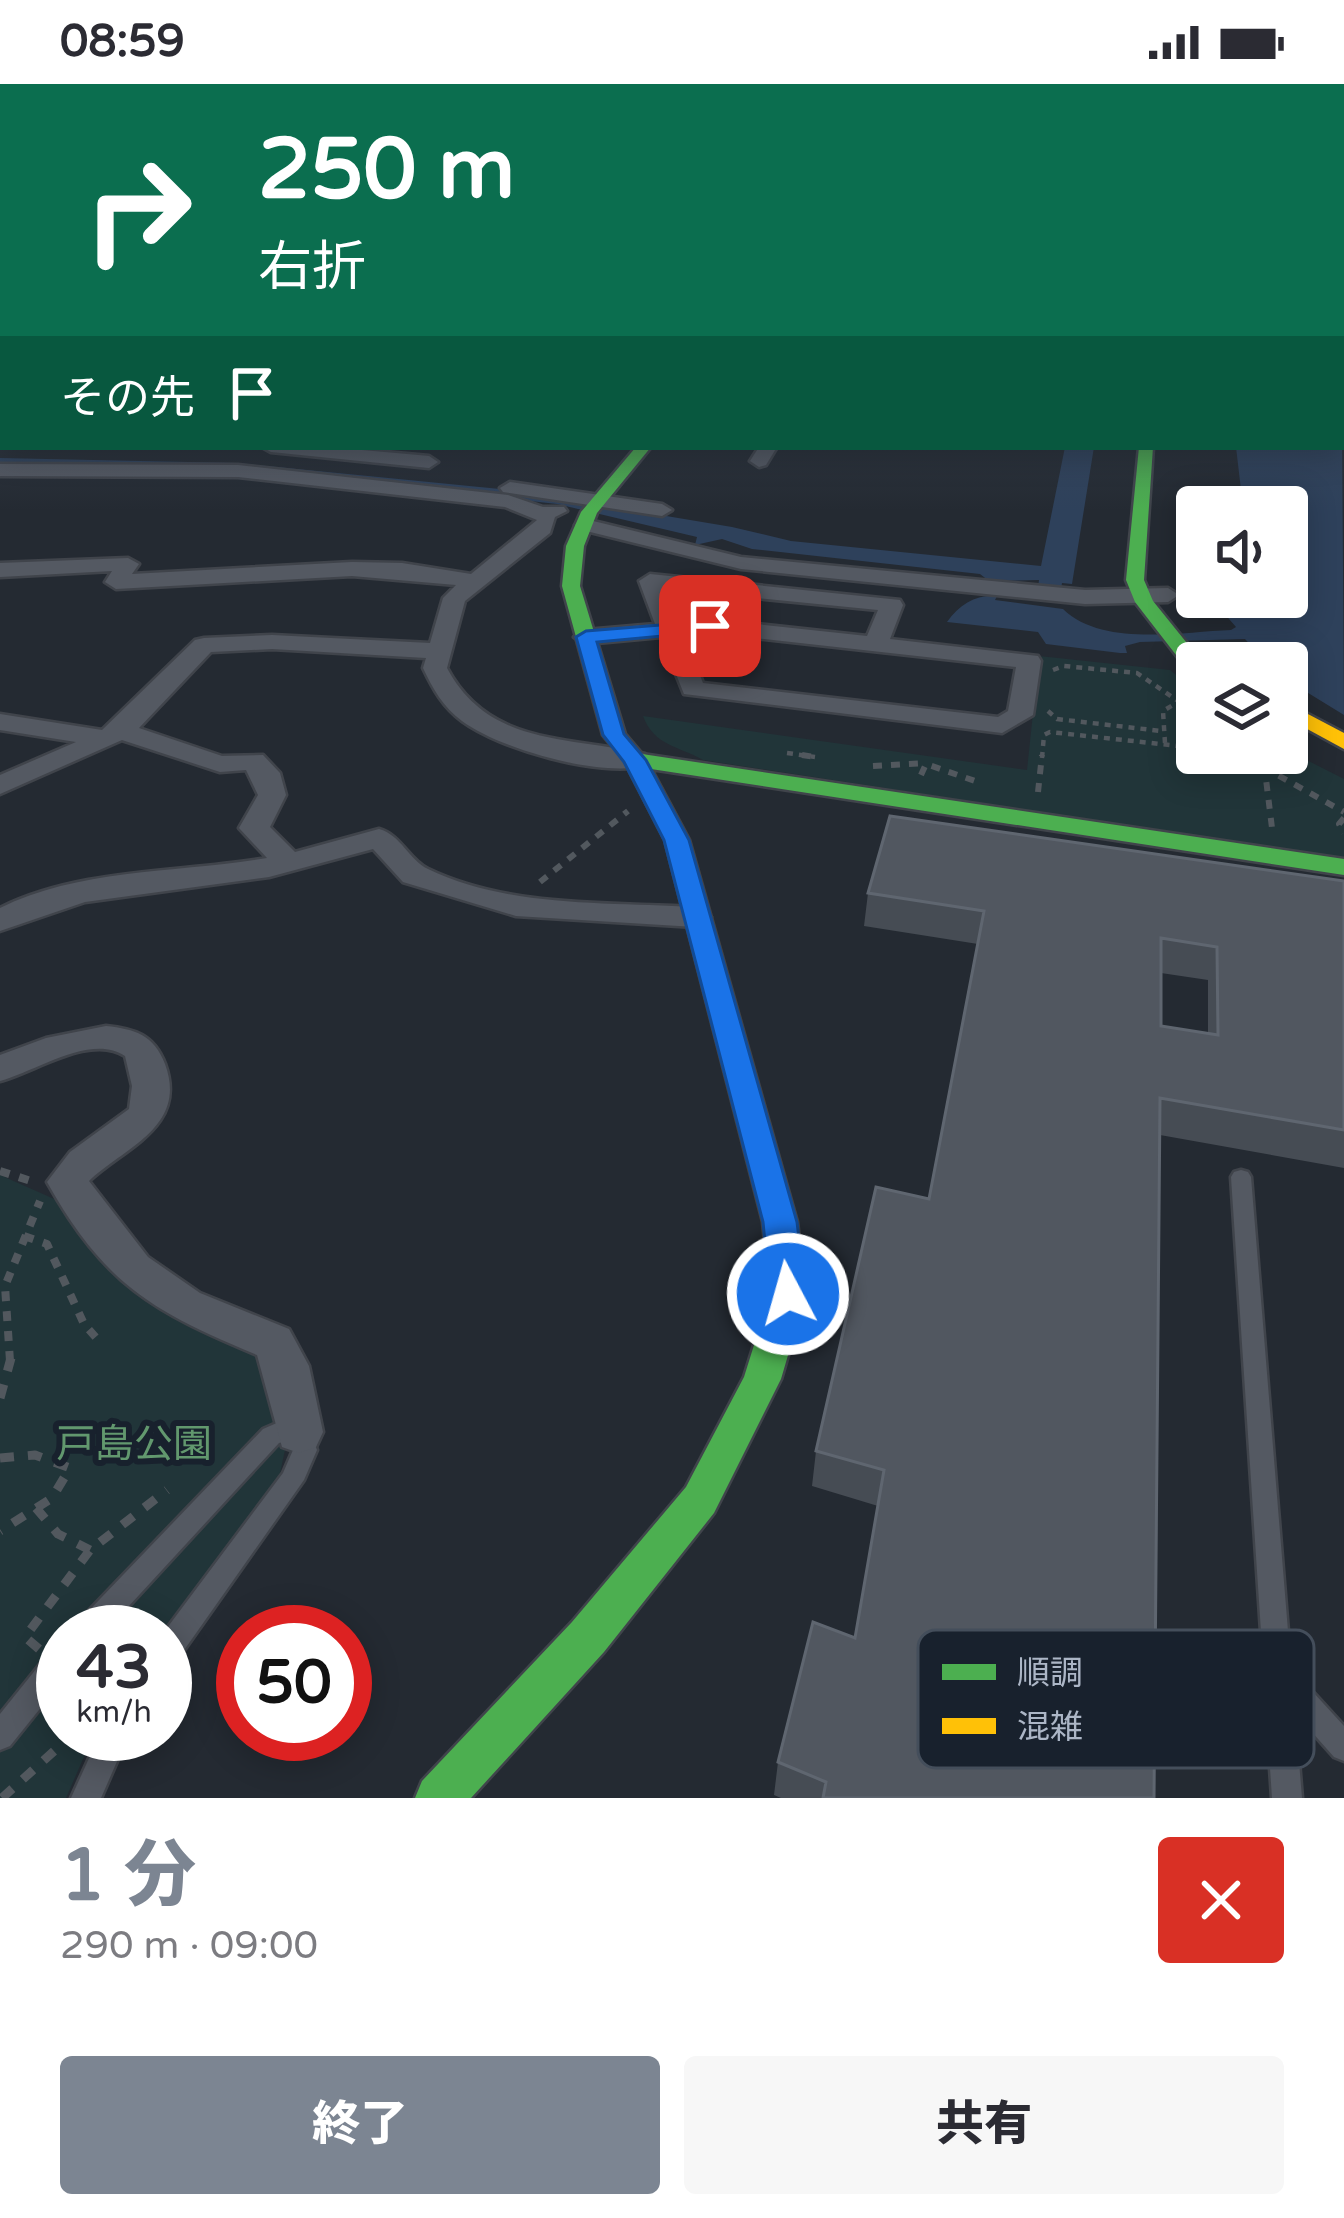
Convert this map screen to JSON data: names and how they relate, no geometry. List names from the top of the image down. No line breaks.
{"parks":["戸島公園"],"legend":["順調","混雑"],"page":{"status":"08:59","turn":["250 m","右折"],"then":"その先","speed":"43 km/h","limit":"50","heading":["1 分","290 m · 09:00"],"buttons":["終了","共有"]}}
